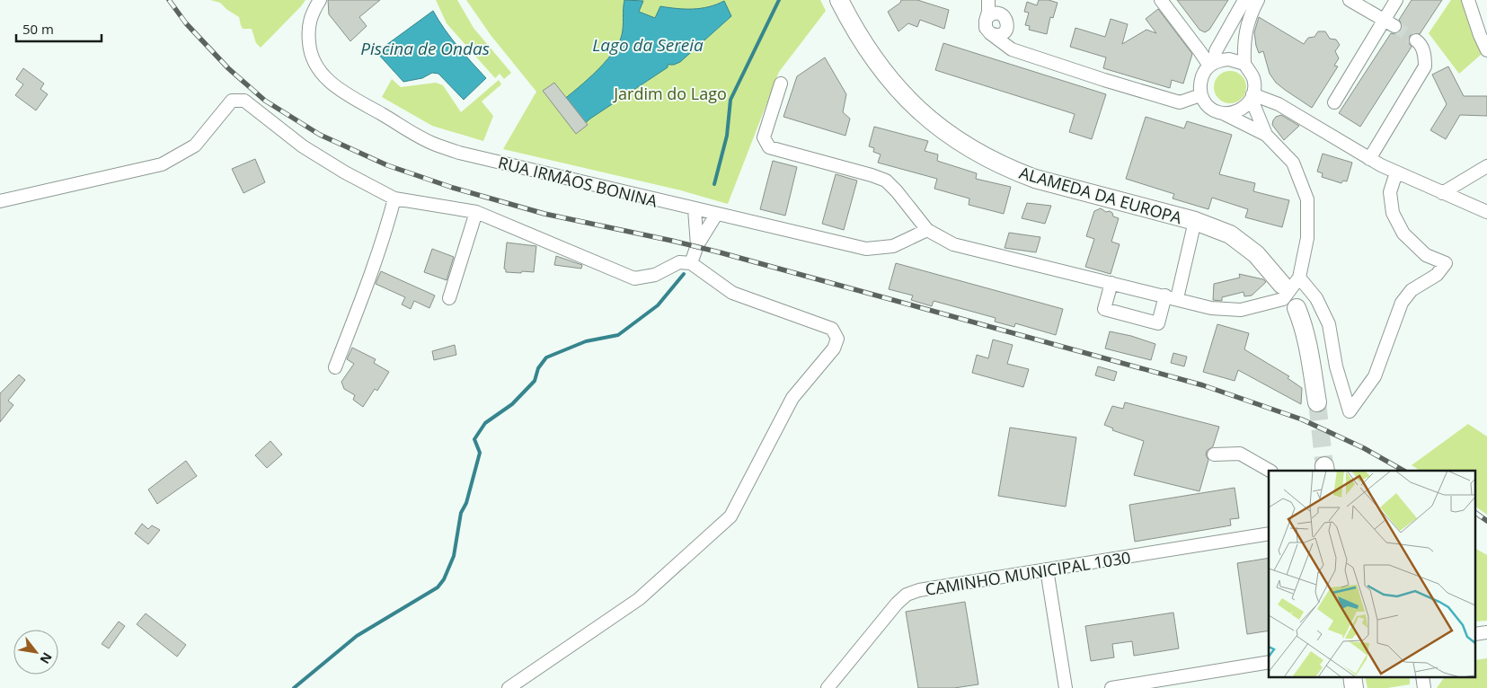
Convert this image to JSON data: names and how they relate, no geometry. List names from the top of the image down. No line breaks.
{"streets":{"main road":["ALAMEDA DA EUROPA"],"street":["RUA IRMÃOS BONINA","CAMINHO MUNICIPAL 1030"]},"water":["Lago da Sereia","Piscina de Ondas"],"parks":["Jardim do Lago"],"scale_bar":"50 m","north":"bottom right"}
